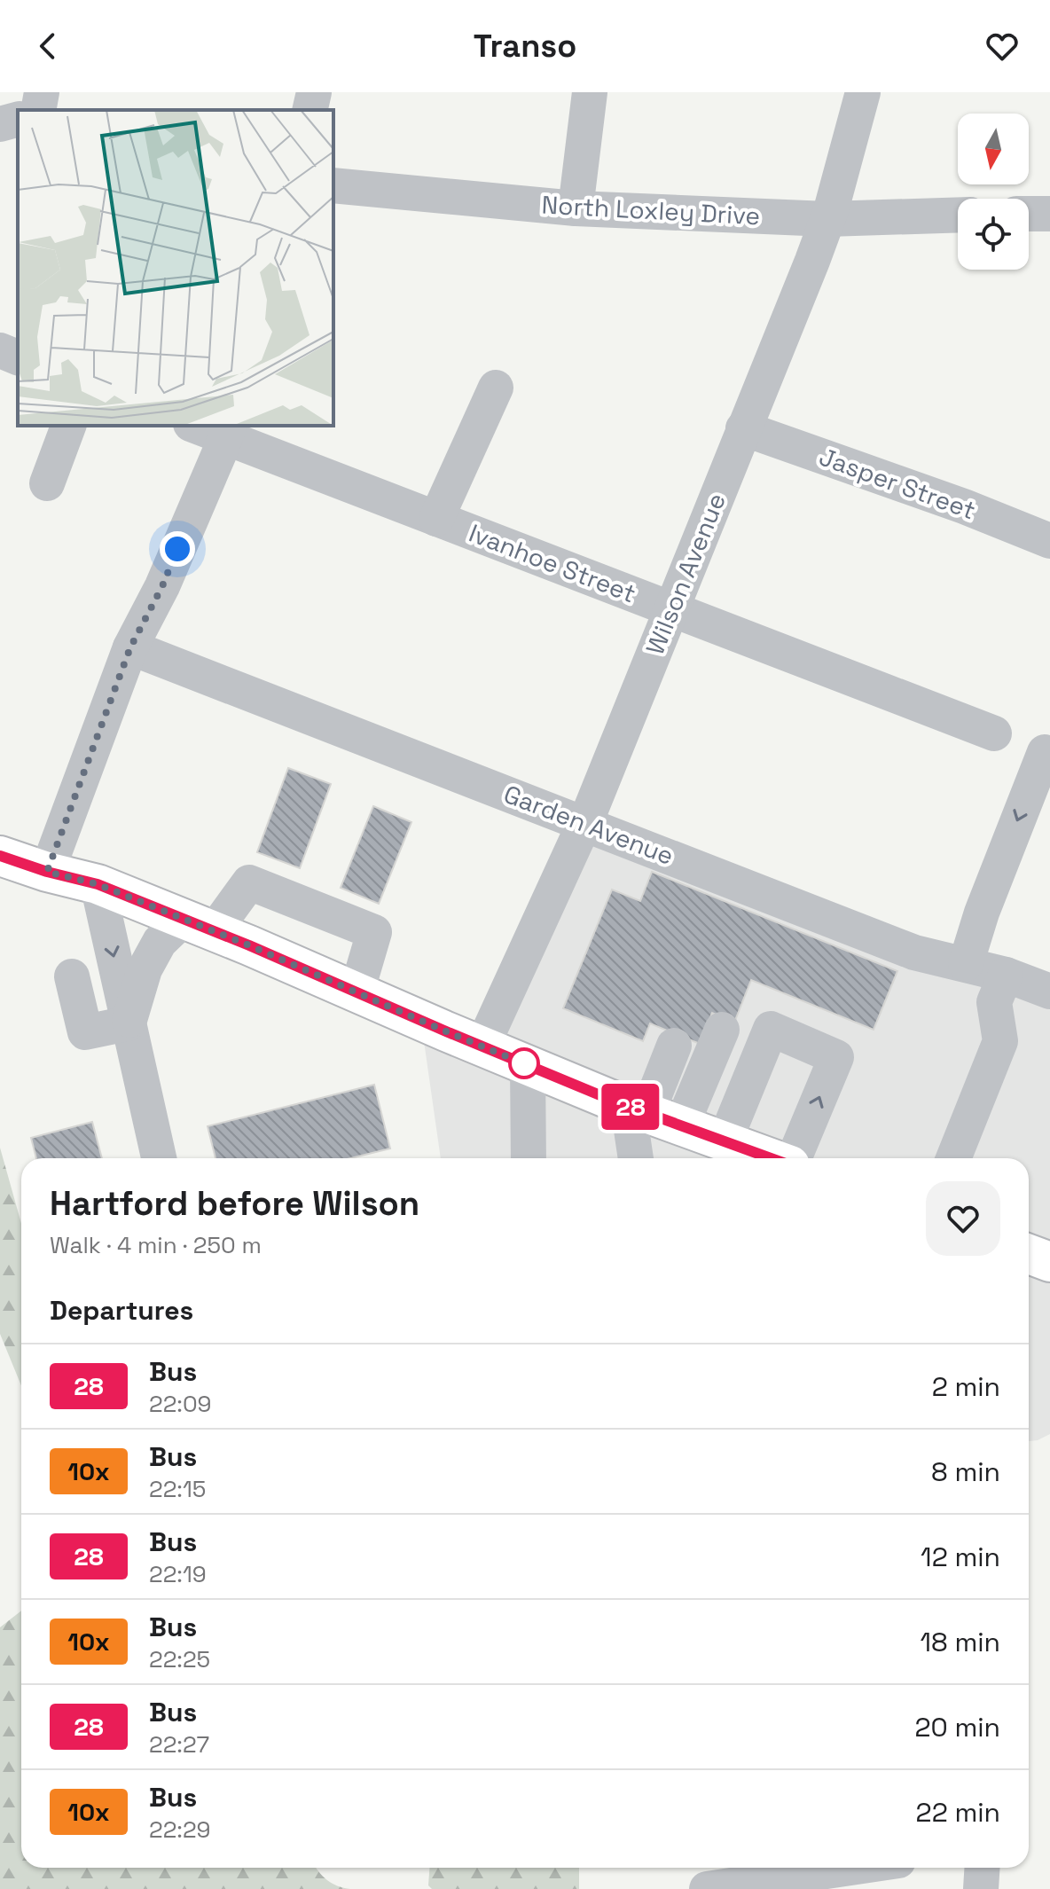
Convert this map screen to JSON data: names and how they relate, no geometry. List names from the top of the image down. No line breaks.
{"streets":{"street":["North Loxley Drive","Jasper Street","Ivanhoe Street","Wilson Avenue","Garden Avenue"]},"crossings":[["North Loxley Drive","Wilson Avenue"],["Jasper Street","Wilson Avenue"],["Ivanhoe Street","Wilson Avenue"],["Wilson Avenue","Garden Avenue"]],"lines":["bus line 28"],"north":"bottom","page":{"header":"Transo","on_map":"28","heading":[["Hartford before Wilson","Walk · 4 min · 250 m"],"Departures"],"list":[{"mark":"28","name":"Bus","note":"22:09","value":"2 min"},{"mark":"10x","name":"Bus","note":"22:15","value":"8 min"},{"mark":"28","name":"Bus","note":"22:19","value":"12 min"},{"mark":"10x","name":"Bus","note":"22:25","value":"18 min"},{"mark":"28","name":"Bus","note":"22:27","value":"20 min"},{"mark":"10x","name":"Bus","note":"22:29","value":"22 min"}]}}
